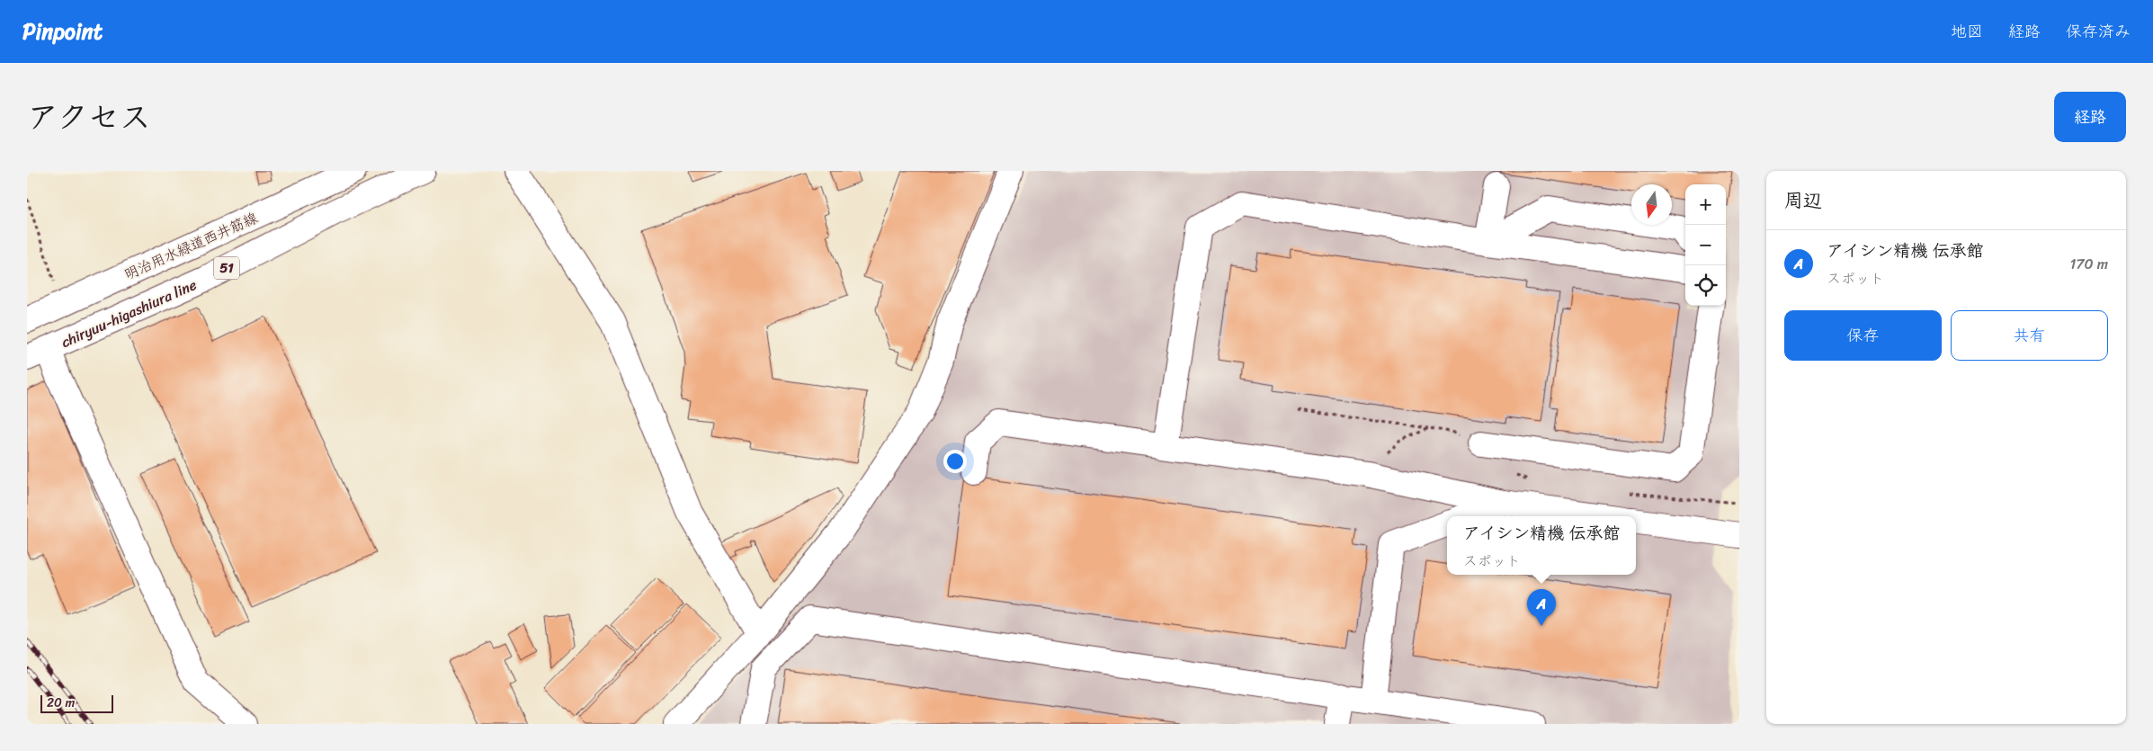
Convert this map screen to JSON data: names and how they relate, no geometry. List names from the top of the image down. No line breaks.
{"streets":{"street":["明治用水緑道西井筋線","51","chiryuu-higashiura line"]},"scale_bar":"20 m","north":"bottom","page":{"header":"Pinpoint","nav":["地図","経路","保存済み"],"title":"アクセス","buttons":["経路",["保存","共有"]],"heading":"周辺","map_buttons":["+","−"],"list":[{"mark":"A","name":"アイシン精機 伝承館","note":"スポット","value":"170 m"}],"popup":["アイシン精機 伝承館","スポット"],"pins":"A","scale":"20 m"}}
